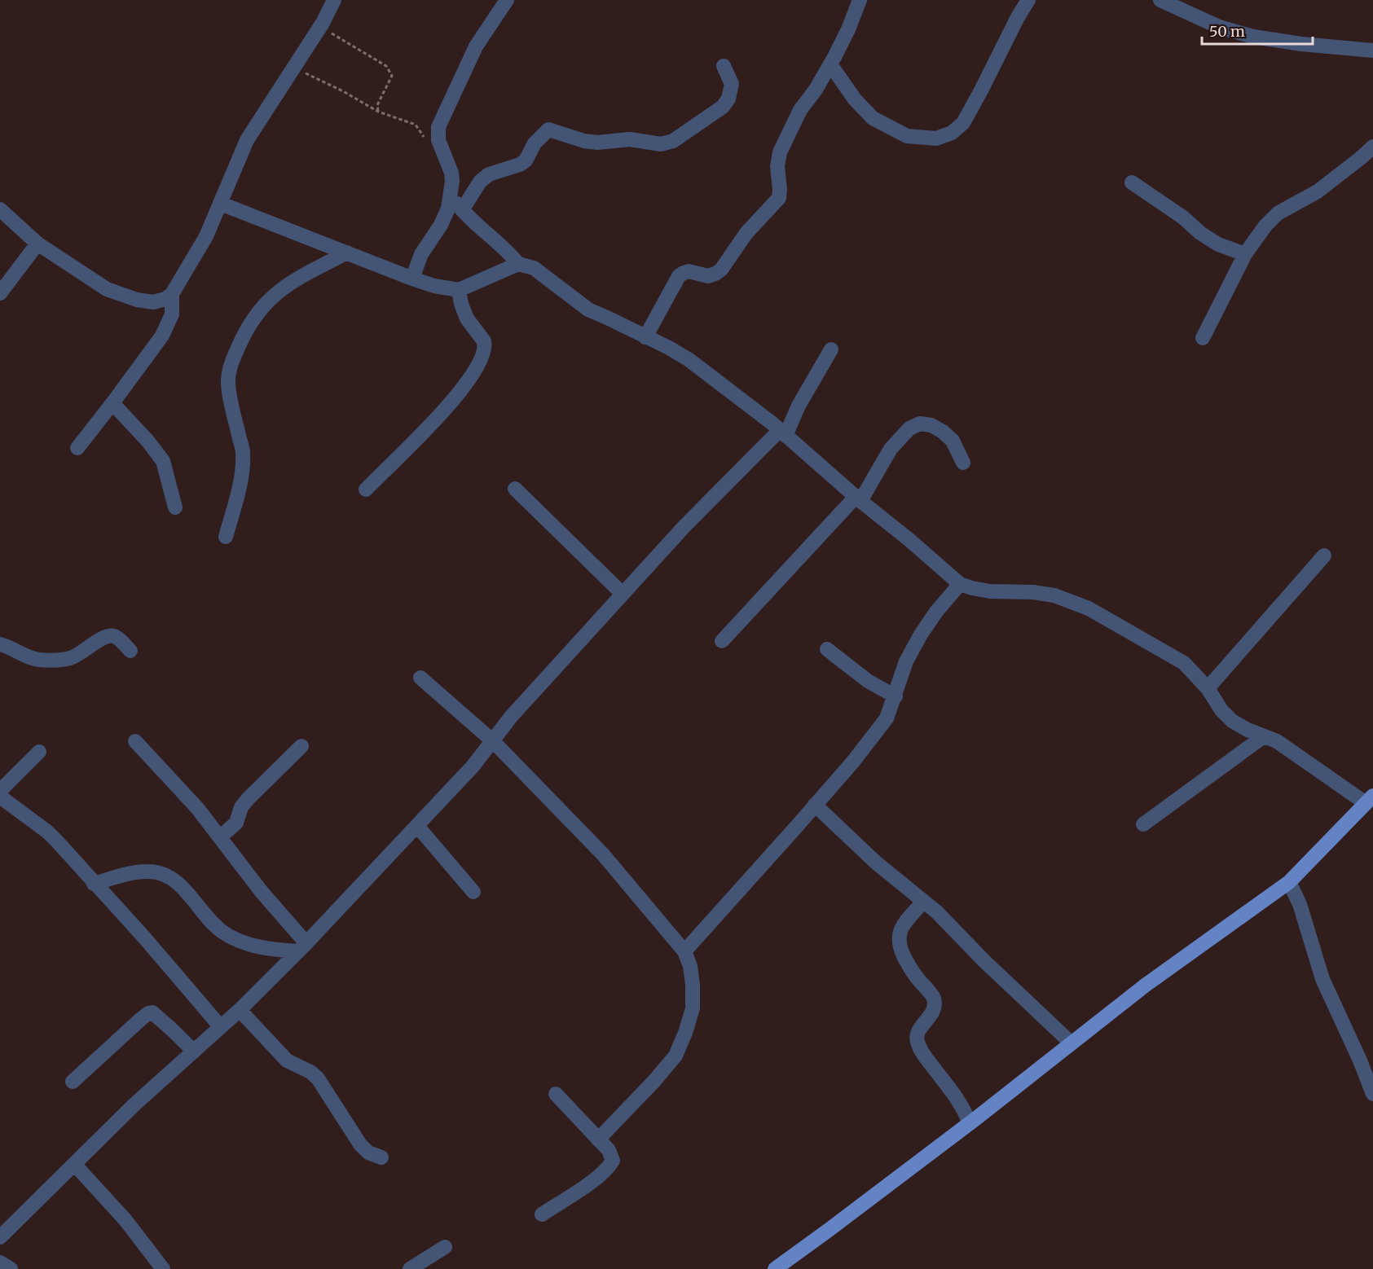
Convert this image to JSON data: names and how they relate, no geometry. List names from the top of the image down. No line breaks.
{"scale_bar":"50 m"}
